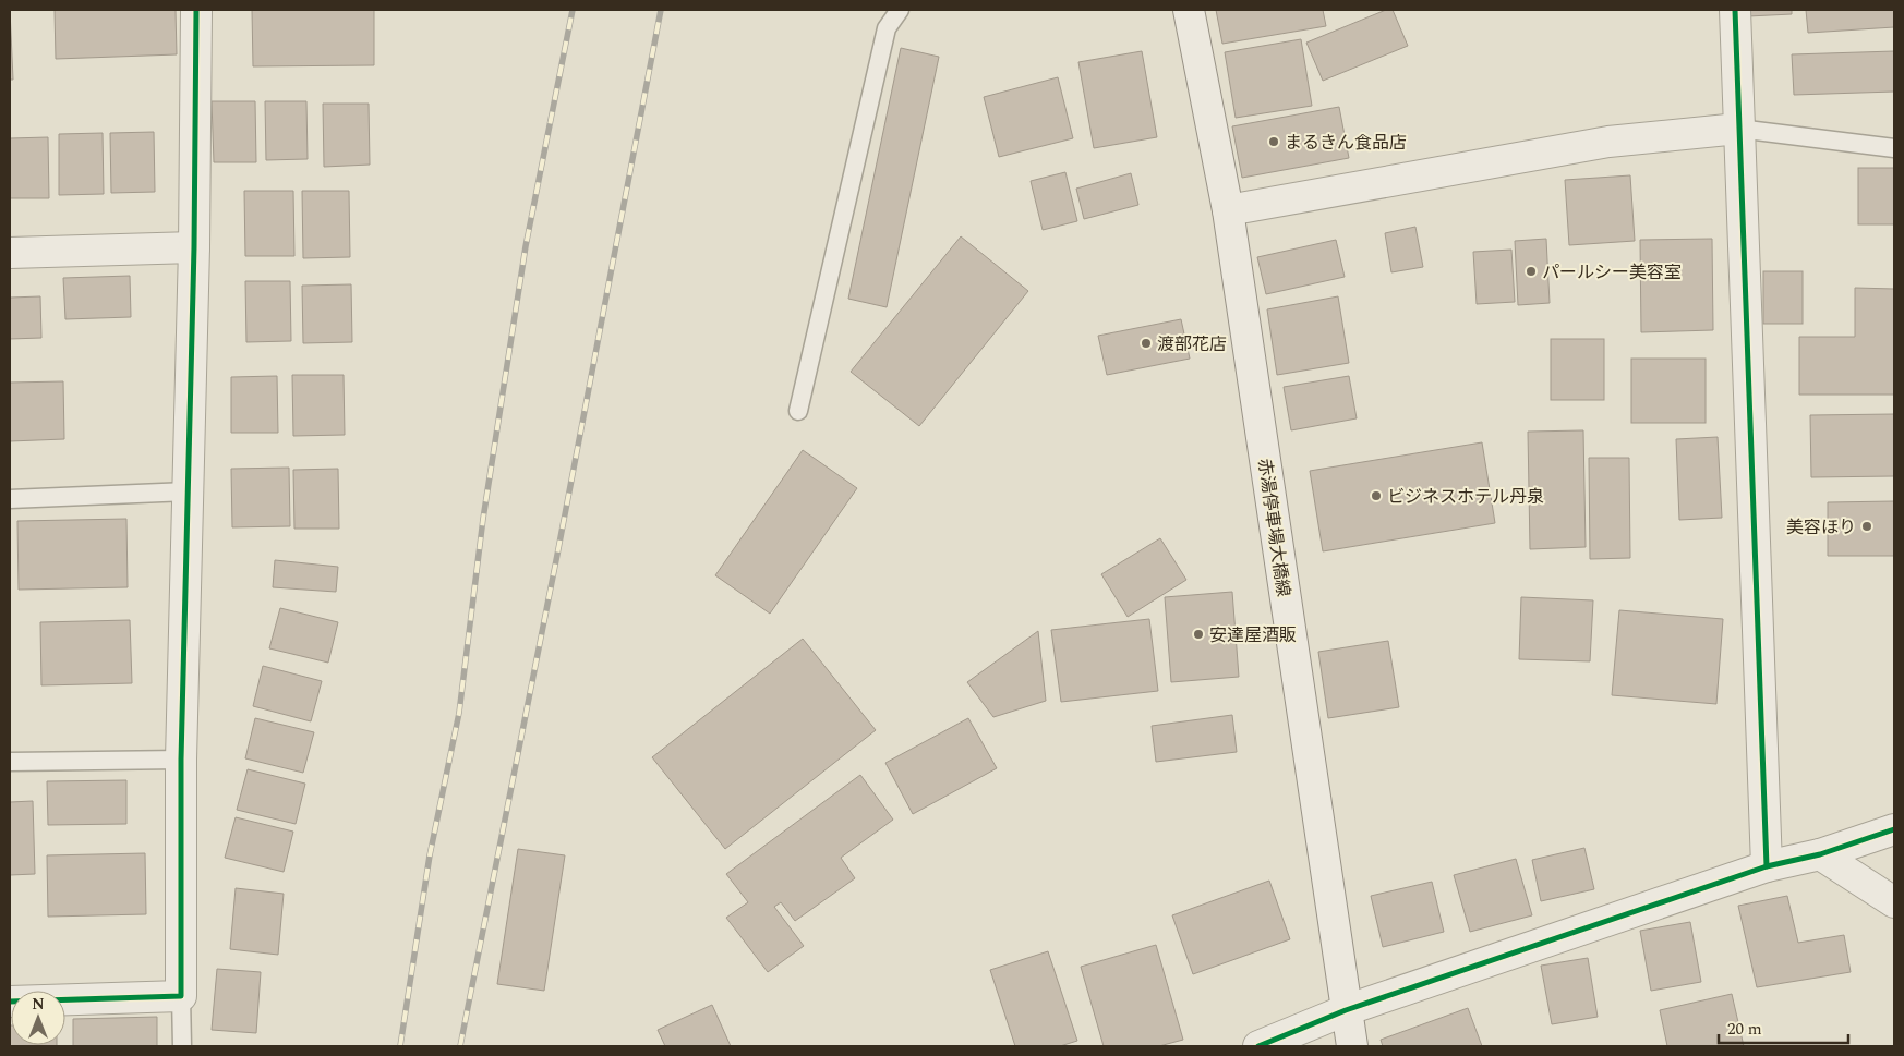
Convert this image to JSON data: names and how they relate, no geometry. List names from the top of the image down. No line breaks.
{"streets":{"street":["赤湯停車場大橋線"]},"places":["まるきん食品店","パールシー美容室","渡部花店","ビジネスホテル丹泉","美容ほり","安達屋酒販"],"scale_bar":"20 m","north":"top"}
